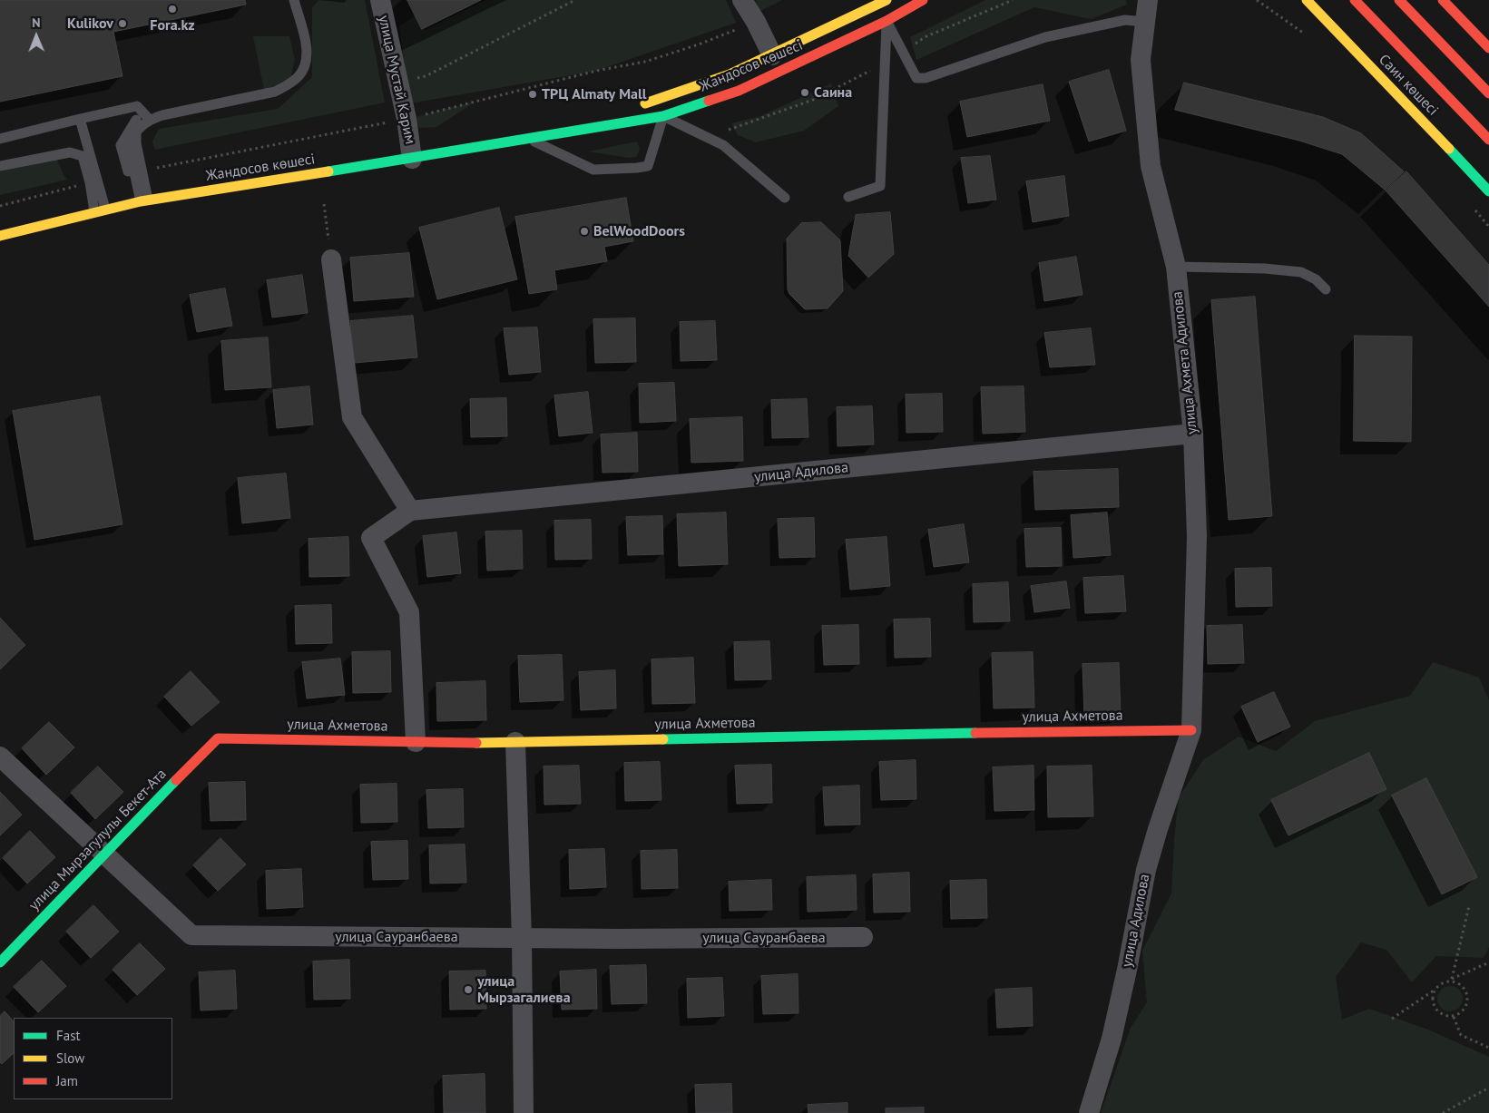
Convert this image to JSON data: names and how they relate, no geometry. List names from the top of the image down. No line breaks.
{"streets":{"main road":["Жандосов көшесі","Саин көшесі","улица Ахметова","улица Мырзагулулы Бекет-Ата"],"street":["улица Мустай Карим","улица Ахмета Адилова","улица Адилова","улица Сауранбаева"]},"crossings":[["Жандосов көшесі","улица Мустай Карим"],["улица Ахмета Адилова","улица Адилова"],["улица Ахмета Адилова","улица Ахметова"],["улица Адилова","улица Ахметова"],["улица Ахметова","улица Мырзагулулы Бекет-Ата"],["улица Мырзагулулы Бекет-Ата","улица Сауранбаева"]],"places":["Fora.kz","Kulikov","Саина","ТРЦ Almaty Mall","BelWoodDoors","улица Мырзагалиева"],"legend":["Fast","Slow","Jam"],"north":"top"}
